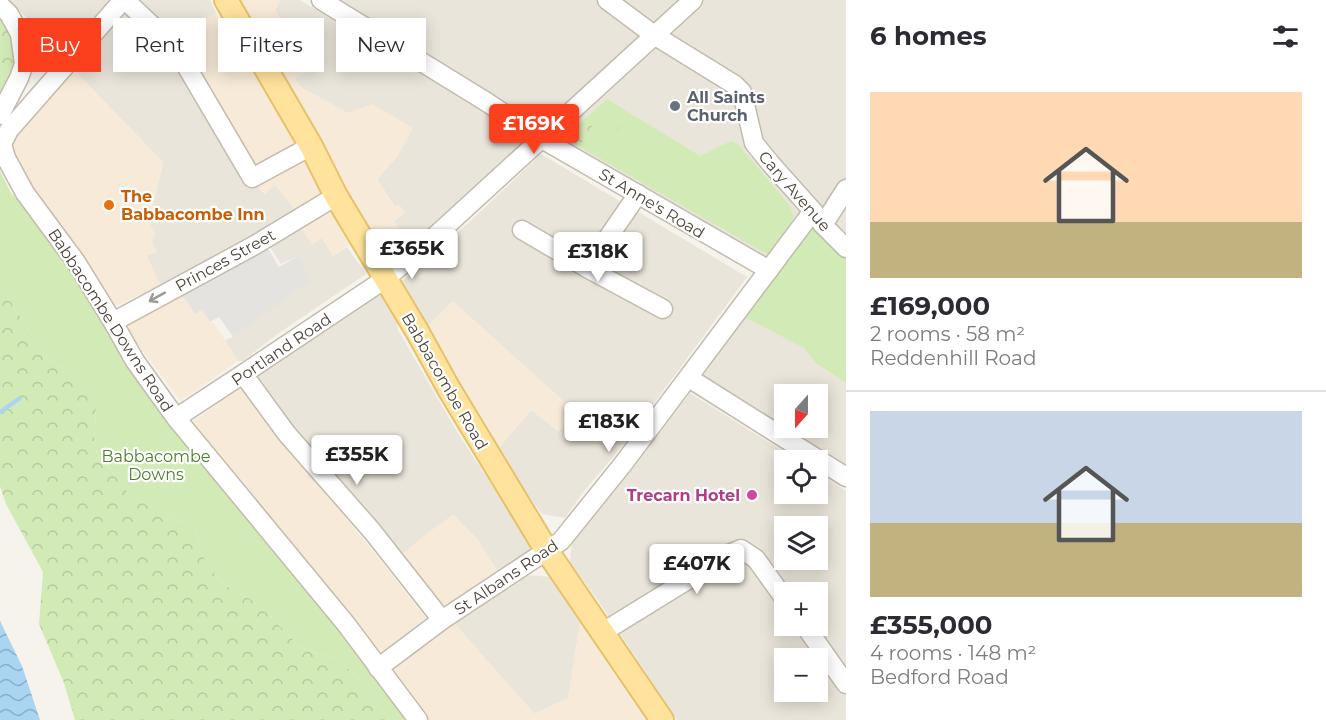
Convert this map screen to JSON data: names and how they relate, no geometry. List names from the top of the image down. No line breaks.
{"streets":{"main road":["Babbacombe Road"],"street":["Cary Avenue","St Anne's Road","Princes Street","Babbacombe Downs Road","Portland Road","St Albans Road"]},"crossings":[["Cary Avenue","Portland Road"],["Cary Avenue","St Albans Road"],["St Anne's Road","Portland Road"],["St Anne's Road","St Albans Road"],["Princes Street","Babbacombe Downs Road"],["Princes Street","Babbacombe Road"],["Babbacombe Downs Road","Portland Road"],["Babbacombe Downs Road","St Albans Road"],["Portland Road","Babbacombe Road"],["Babbacombe Road","St Albans Road"]],"one_way":["Princes Street"],"parks":["Babbacombe Downs"],"places":["All Saints Church","The Babbacombe Inn","Trecarn Hotel"],"north":"bottom","page":{"heading":"6 homes","chip":["Buy","Rent","Filters","New"],"list":[{"name":"£169,000","note":"2 rooms · 58 m² · Reddenhill Road"},{"name":"£355,000","note":"4 rooms · 148 m² · Bedford Road"}],"price":["£169K","£365K","£318K","£183K","£355K","£407K"],"map_buttons":["+","−"]}}
